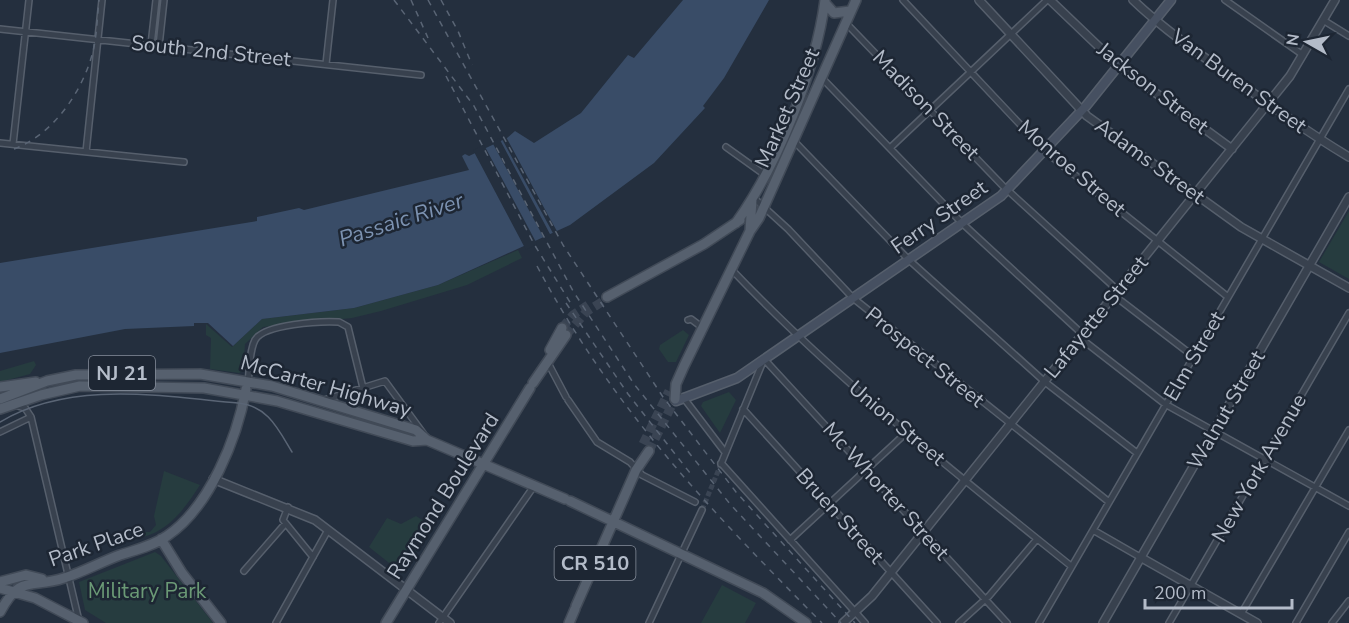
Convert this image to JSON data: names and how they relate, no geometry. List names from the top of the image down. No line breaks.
{"streets":{"main road":["Market Street","Ferry Street","NJ 21","McCarter Highway","Raymond Boulevard","Park Place","CR 510"],"street":["South 2nd Street","Van Buren Street","Jackson Street","Madison Street","Adams Street","Monroe Street","Lafayette Street","Elm Street","Prospect Street","Walnut Street","Union Street","New York Avenue","Mc Whorter Street","Bruen Street"]},"crossings":[["Van Buren Street","Ferry Street"],["Van Buren Street","Lafayette Street"],["Van Buren Street","Elm Street"],["Jackson Street","Ferry Street"],["Jackson Street","Lafayette Street"],["Madison Street","Market Street"],["Madison Street","Ferry Street"],["Madison Street","Lafayette Street"],["Madison Street","Elm Street"],["Market Street","Ferry Street"],["Market Street","Prospect Street"],["Market Street","Union Street"],["Adams Street","Ferry Street"],["Adams Street","Lafayette Street"],["Adams Street","Elm Street"],["Adams Street","Walnut Street"],["Monroe Street","Ferry Street"],["Monroe Street","Lafayette Street"],["Monroe Street","Elm Street"],["Ferry Street","Prospect Street"],["Ferry Street","Union Street"],["Ferry Street","Mc Whorter Street"],["Lafayette Street","Prospect Street"],["Lafayette Street","Union Street"],["Lafayette Street","Mc Whorter Street"],["Lafayette Street","Bruen Street"],["Elm Street","Prospect Street"],["Elm Street","Union Street"],["McCarter Highway","Raymond Boulevard"],["McCarter Highway","CR 510"]],"water":["Passaic River"],"parks":["Military Park"],"scale_bar":"200 m","north":"left"}
